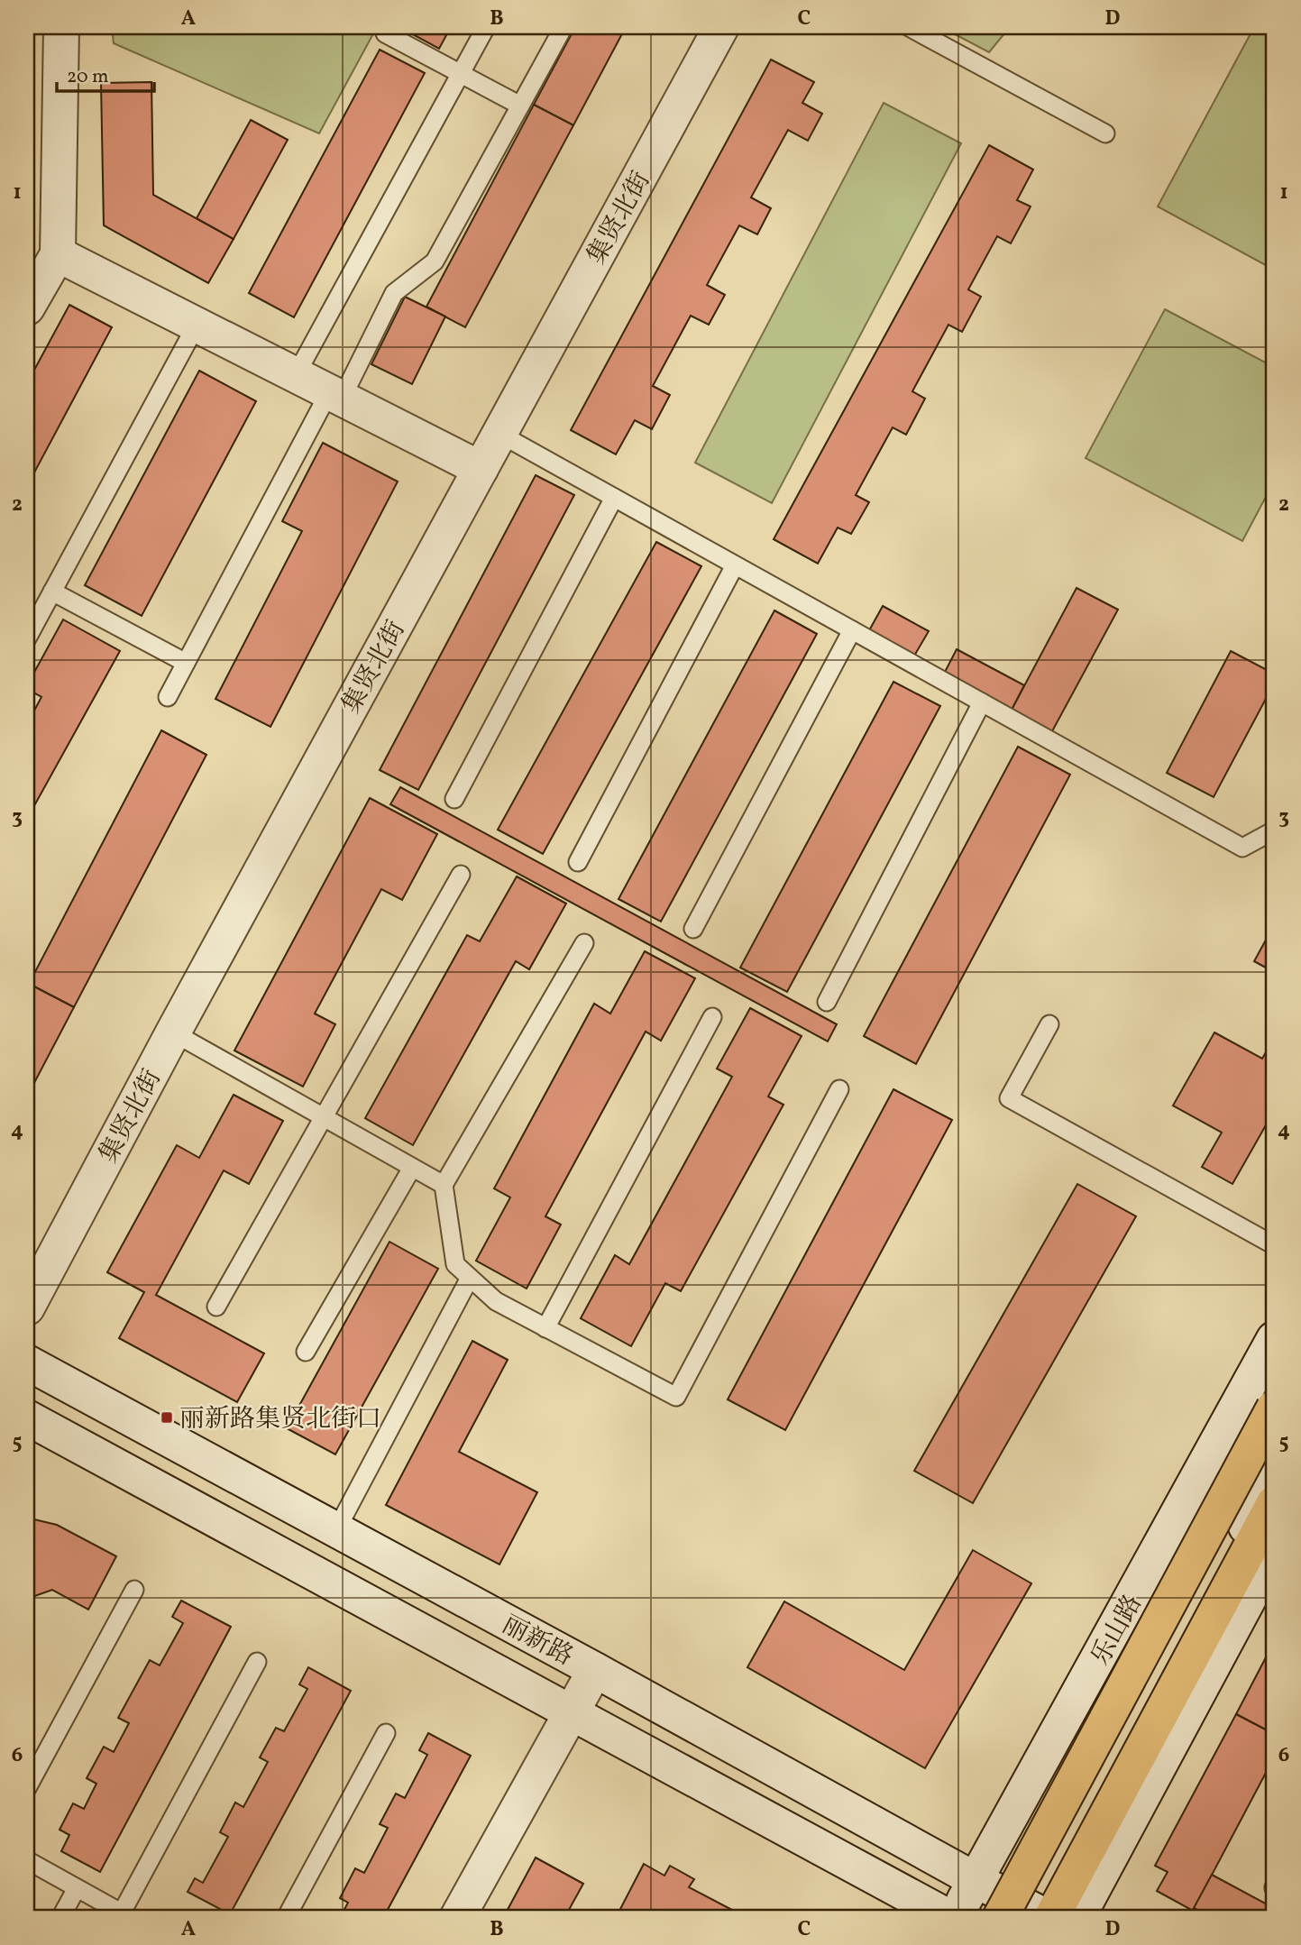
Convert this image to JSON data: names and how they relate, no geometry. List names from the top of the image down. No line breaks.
{"streets":{"main road":["集贤北街","乐山路","丽新路"]},"crossings":[["乐山路","丽新路"]],"places":{"transit":["丽新路集贤北街口"]},"scale_bar":"20 m","grid":{"columns":["A","B","C","D"],"rows":["1","2","3","4","5","6"]}}
